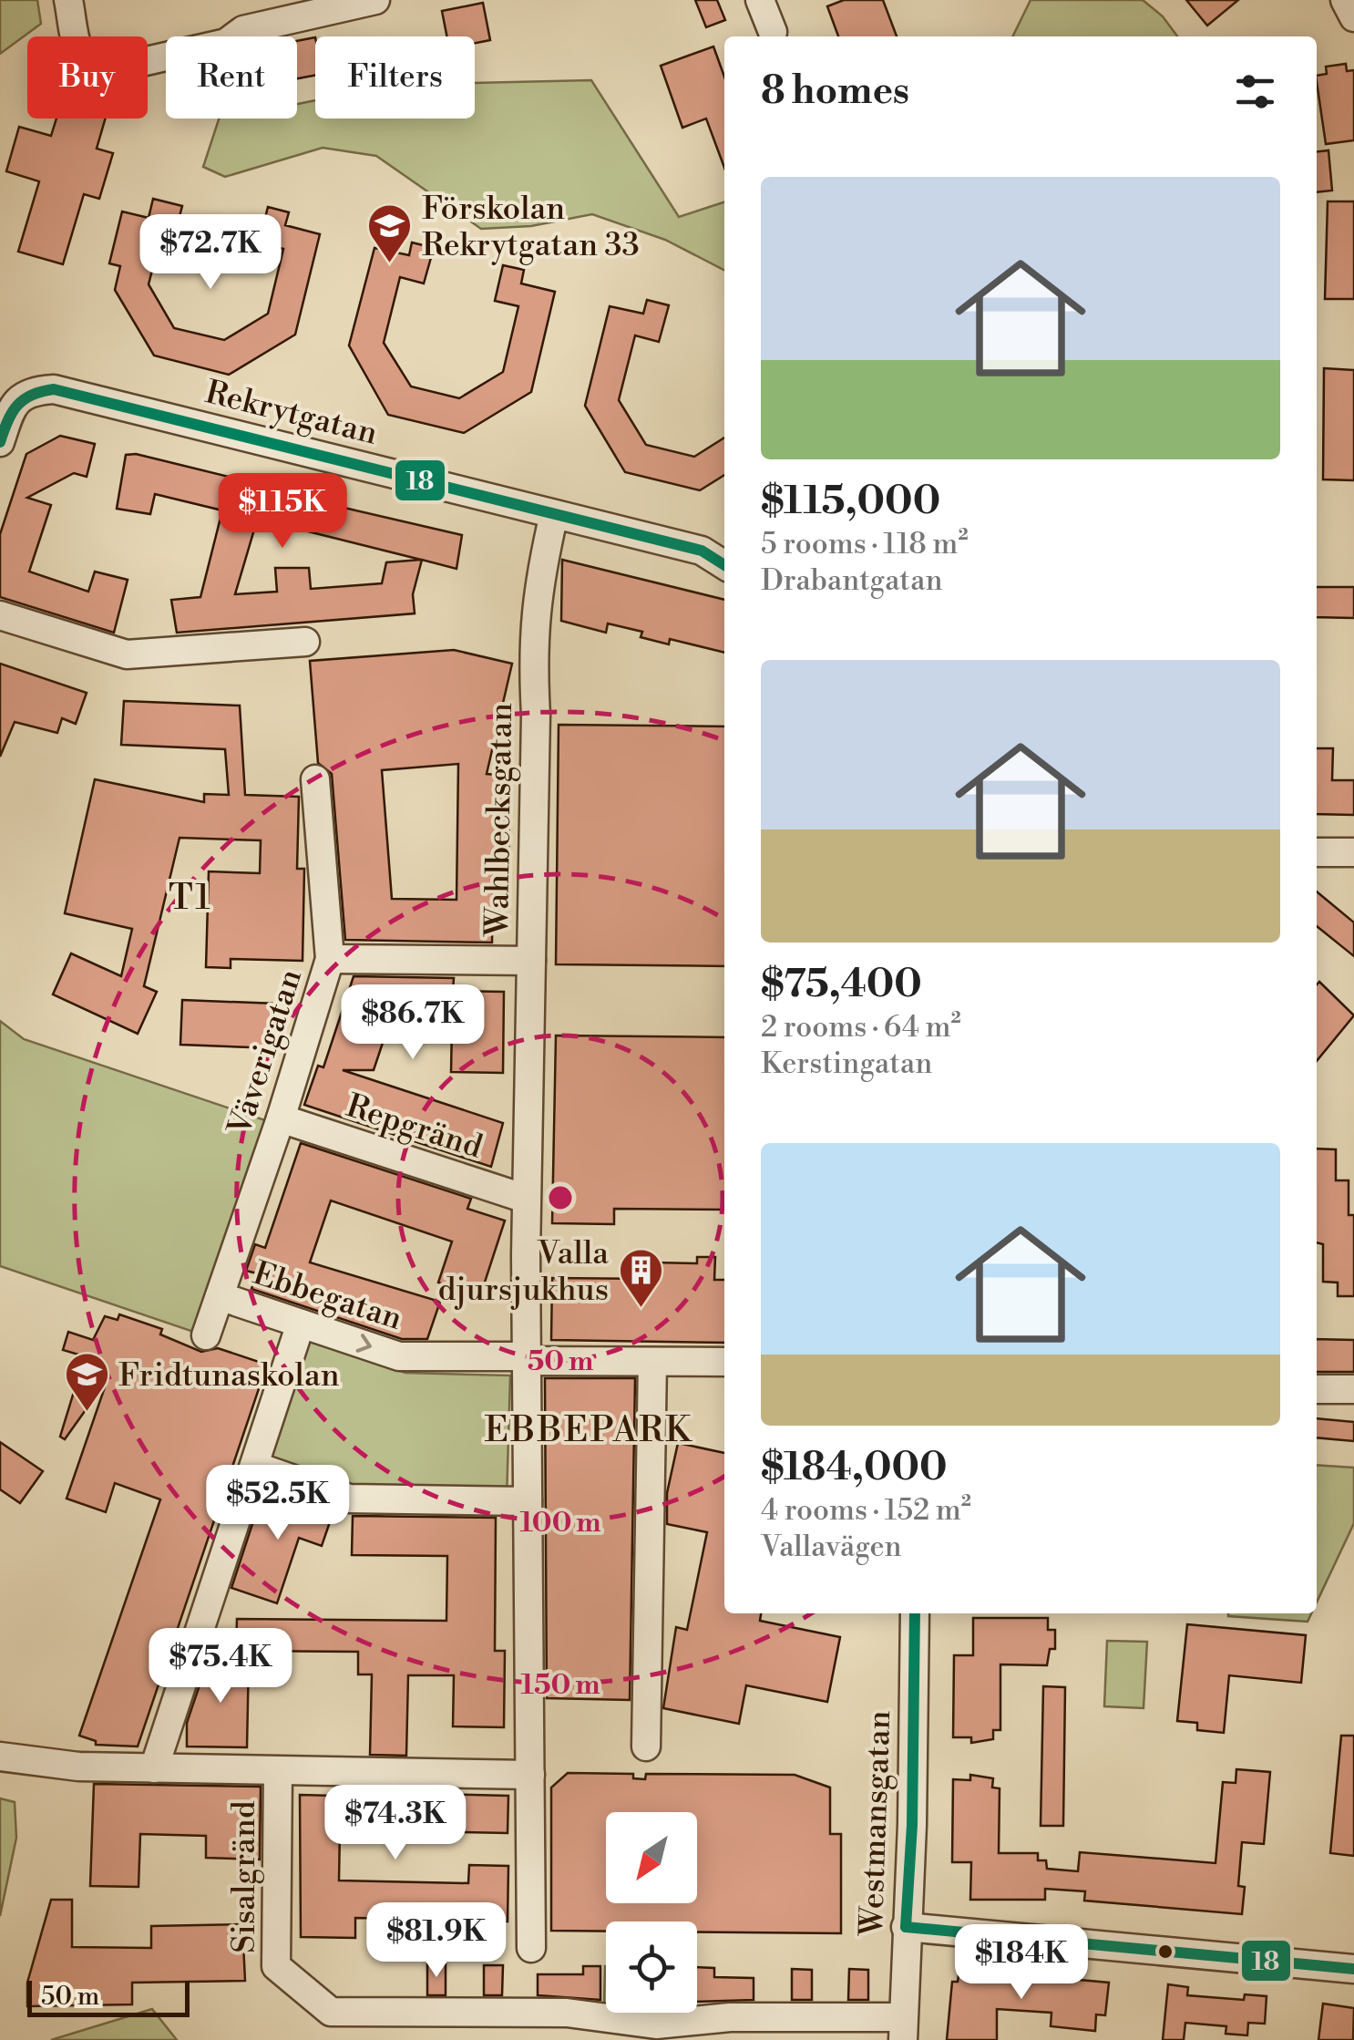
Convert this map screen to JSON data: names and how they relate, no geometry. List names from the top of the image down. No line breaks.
{"streets":{"street":["Rekrytgatan","Wahlbecksgatan","Väverigatan","Repgränd","Ebbegatan","Westmansgatan","Sisalgränd"]},"crossings":[["Rekrytgatan","Wahlbecksgatan"],["Wahlbecksgatan","Repgränd"],["Wahlbecksgatan","Ebbegatan"],["Väverigatan","Repgränd"],["Väverigatan","Ebbegatan"],["Westmansgatan","Sisalgränd"]],"districts":["T1","EBBEPARK"],"places":{"school or university":["Förskolan Rekrytgatan 33","Fridtunaskolan"],"building":["Valla djursjukhus"]},"lines":["transit line 18"],"scale_bar":"50 m","north":"bottom left","page":{"chip":["Buy","Rent","Filters"],"heading":"8 homes","list":[{"name":"$115,000","note":"5 rooms · 118 m² · Drabantgatan"},{"name":"$75,400","note":"2 rooms · 64 m² · Kerstingatan"},{"name":"$184,000","note":"4 rooms · 152 m² · Vallavägen"}],"price":["$72.7K","$115K","$86.7K","$52.5K","$75.4K","$74.3K","$81.9K","$184K"],"scale":"50 m"},"rings":["50 m","100 m","150 m"]}
